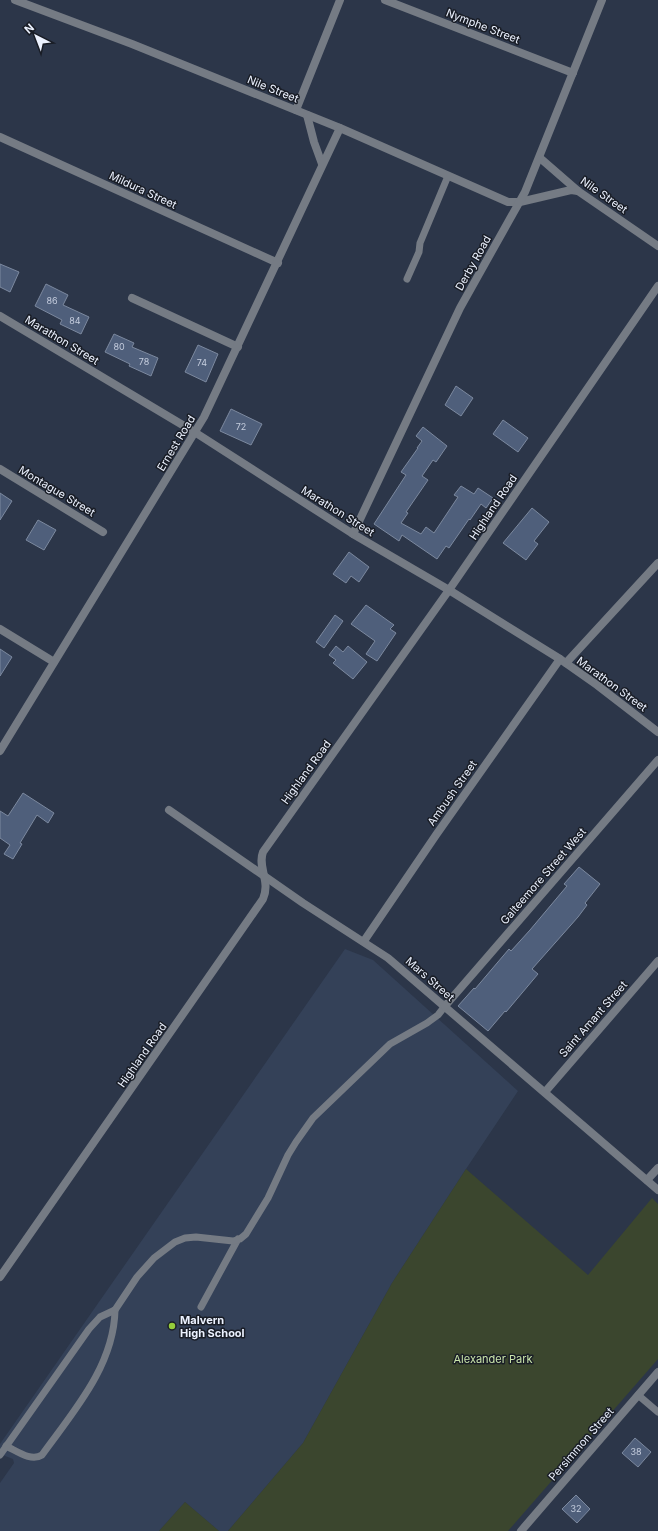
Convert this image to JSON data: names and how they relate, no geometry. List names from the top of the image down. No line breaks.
{"streets":{"street":["Nymphe Street","Nile Street","Mildura Street","Derby Road","Marathon Street","Ernest Road","Montague Street","Highland Road","Ambush Street","Galteemore Street West","Mars Street","Saint Amant Street","Persimmon Street"]},"crossings":[["Nymphe Street","Derby Road"],["Nile Street","Derby Road"],["Nile Street","Ernest Road"],["Mildura Street","Ernest Road"],["Derby Road","Marathon Street"],["Marathon Street","Ernest Road"],["Marathon Street","Highland Road"],["Marathon Street","Ambush Street"],["Highland Road","Mars Street"],["Ambush Street","Mars Street"],["Galteemore Street West","Mars Street"],["Mars Street","Saint Amant Street"]],"parks":["Alexander Park"],"places":["Malvern High School"],"house_numbers":["86","84","80","78","74","72","38","32"],"north":"top left"}
